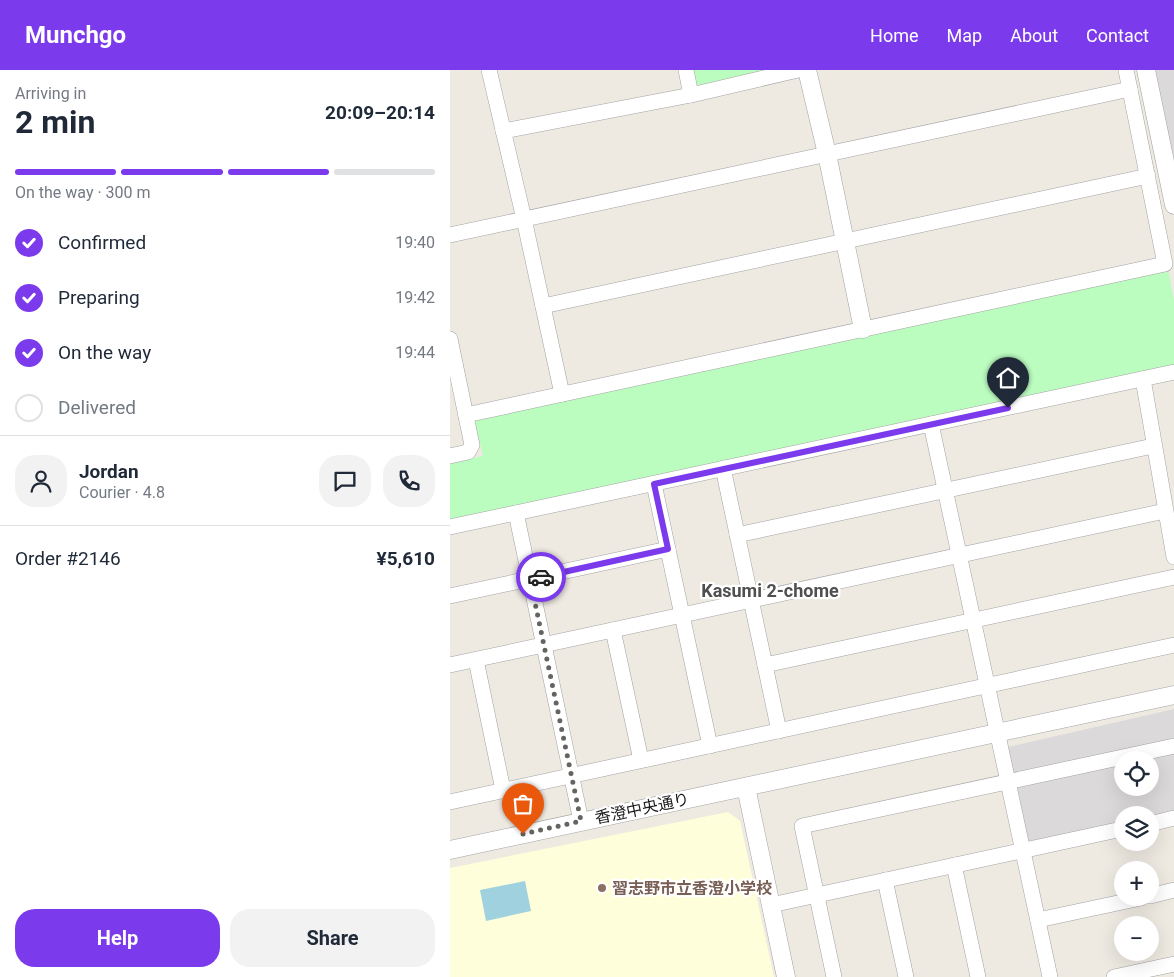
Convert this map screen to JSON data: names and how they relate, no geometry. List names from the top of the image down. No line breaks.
{"streets":{"street":["香澄中央通り"]},"districts":["Kasumi 2-chome"],"places":["習志野市立香澄小学校"],"page":{"header":"Munchgo","nav":["Home","Map","About","Contact"],"heading":["2 min","Arriving in","20:09–20:14"],"panel":["Jordan","Courier · 4.8","Order #2146","¥5,610"],"bar":"On the way · 300 m","list":[["Confirmed","19:40"],["Preparing","19:42"],["On the way","19:44"],"Delivered"],"map_buttons":["+","−"],"buttons":["Help","Share"]}}
